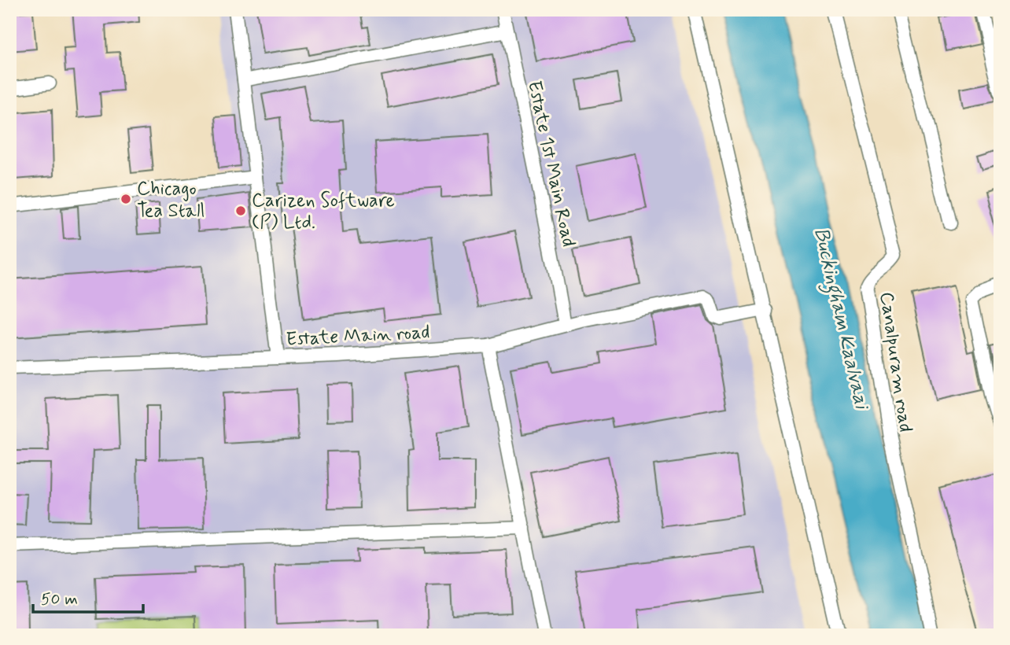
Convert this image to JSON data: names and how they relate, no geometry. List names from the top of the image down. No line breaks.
{"streets":{"street":["Estate 1st Main Road","Estate Main road","Canalpuram road"]},"crossings":[["Estate 1st Main Road","Estate Main road"]],"water":["Buckingham Kaalvaai"],"places":["Chicago Tea Stall","Carizen Software (P) Ltd."],"scale_bar":"50 m"}
